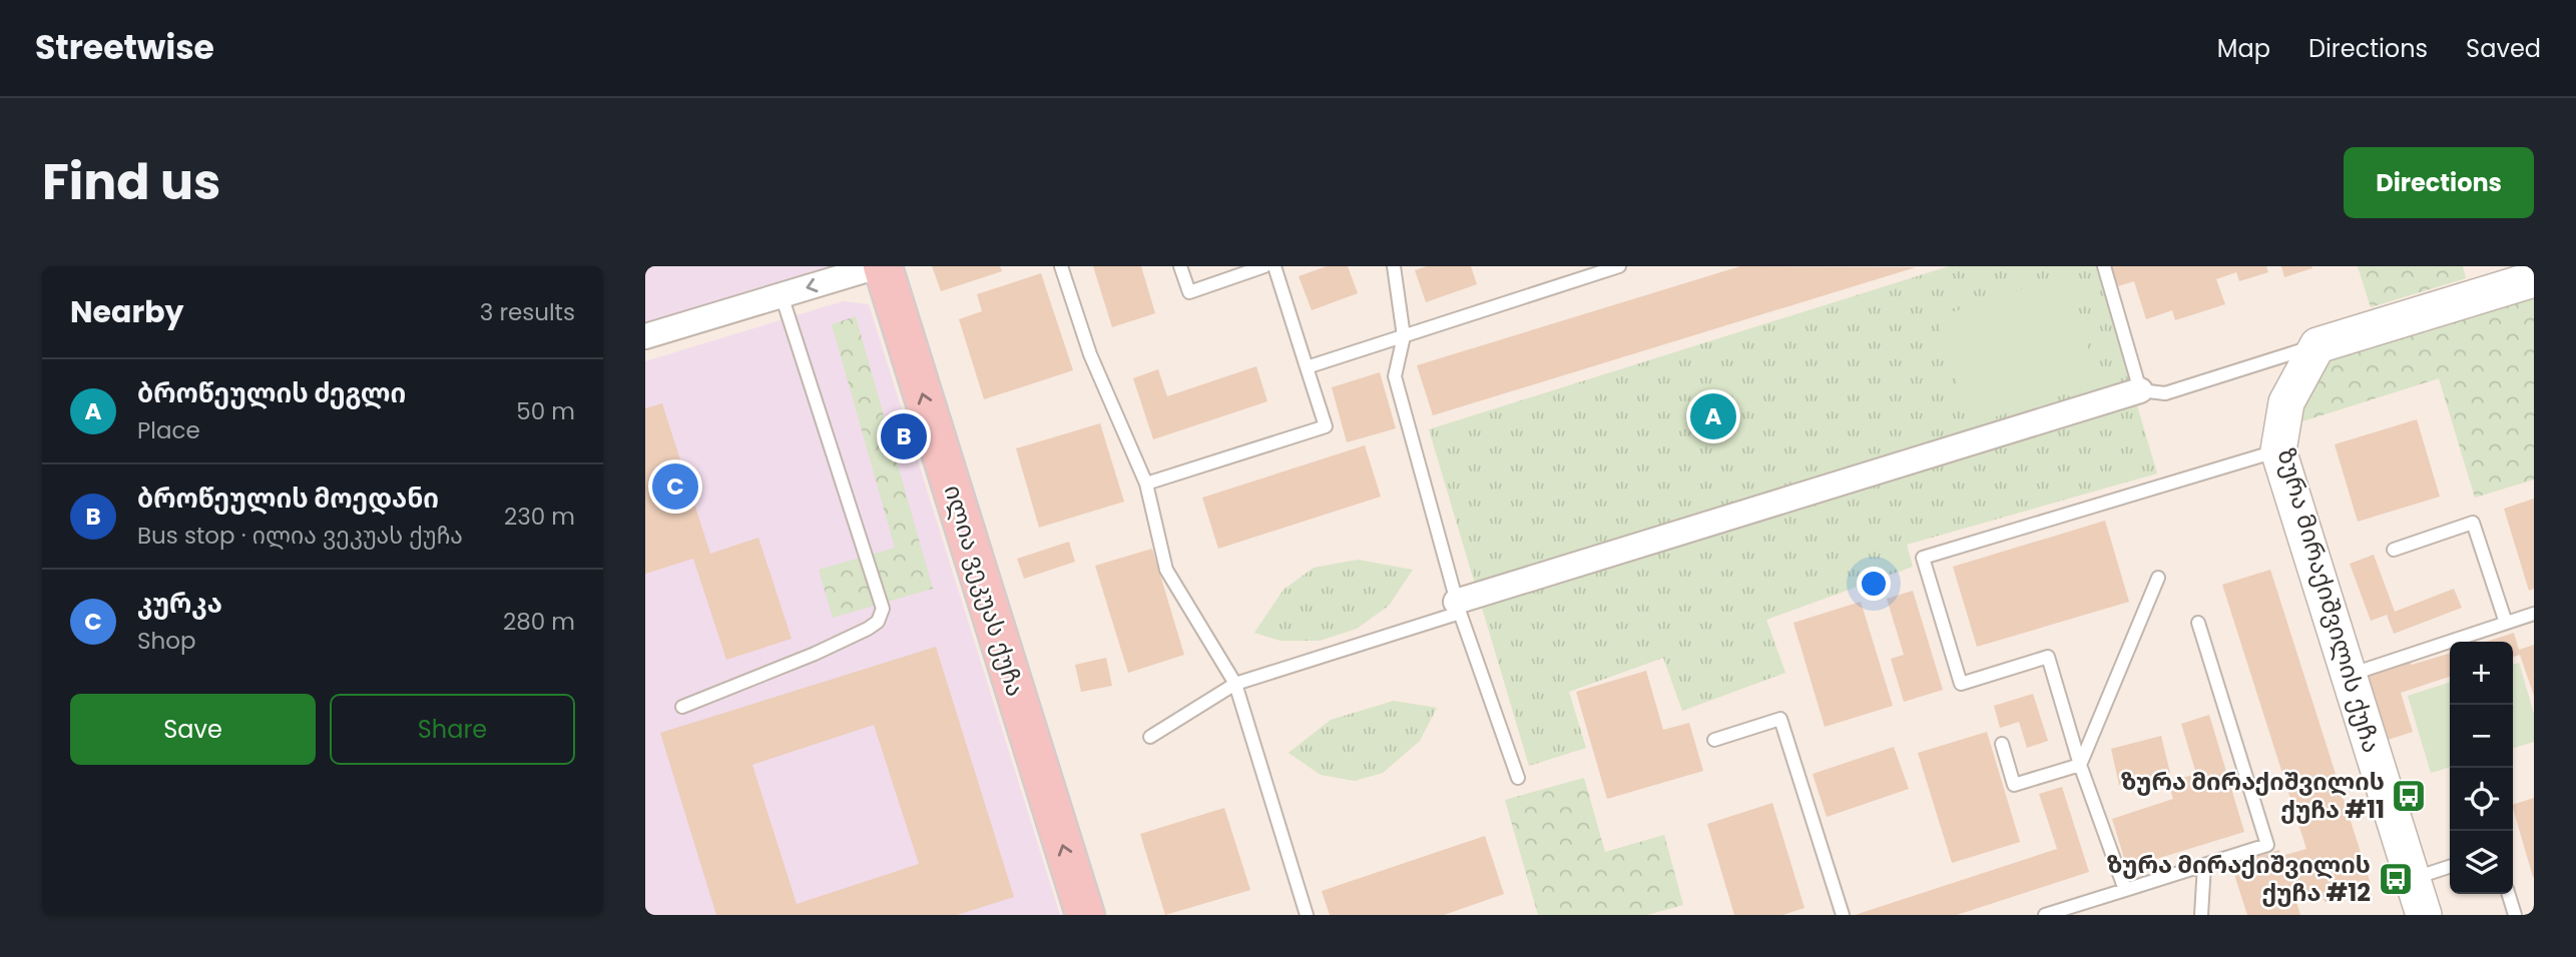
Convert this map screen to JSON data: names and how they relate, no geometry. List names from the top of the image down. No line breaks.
{"streets":{"main road":["ილია ვეკუას ქუჩა"],"street":["ზურა მირაქიშვილის ქუჩა"]},"one_way":["ილია ვეკუას ქუჩა"],"places":{"bus stop":["ზურა მირაქიშვილის ქუჩა #11","ზურა მირაქიშვილის ქუჩა #12"]},"page":{"header":"Streetwise","nav":["Map","Directions","Saved"],"title":"Find us","buttons":["Directions",["Save","Share"]],"heading":["Nearby","3 results"],"list":[{"mark":"A","name":"ბროწეულის ძეგლი","note":"Place","value":"50 m"},{"mark":"B","name":"ბროწეულის მოედანი","note":"Bus stop · ილია ვეკუას ქუჩა","value":"230 m"},{"mark":"C","name":"კურკა","note":"Shop","value":"280 m"}],"pins":["A","B","C"],"map_buttons":["+","−"]}}
